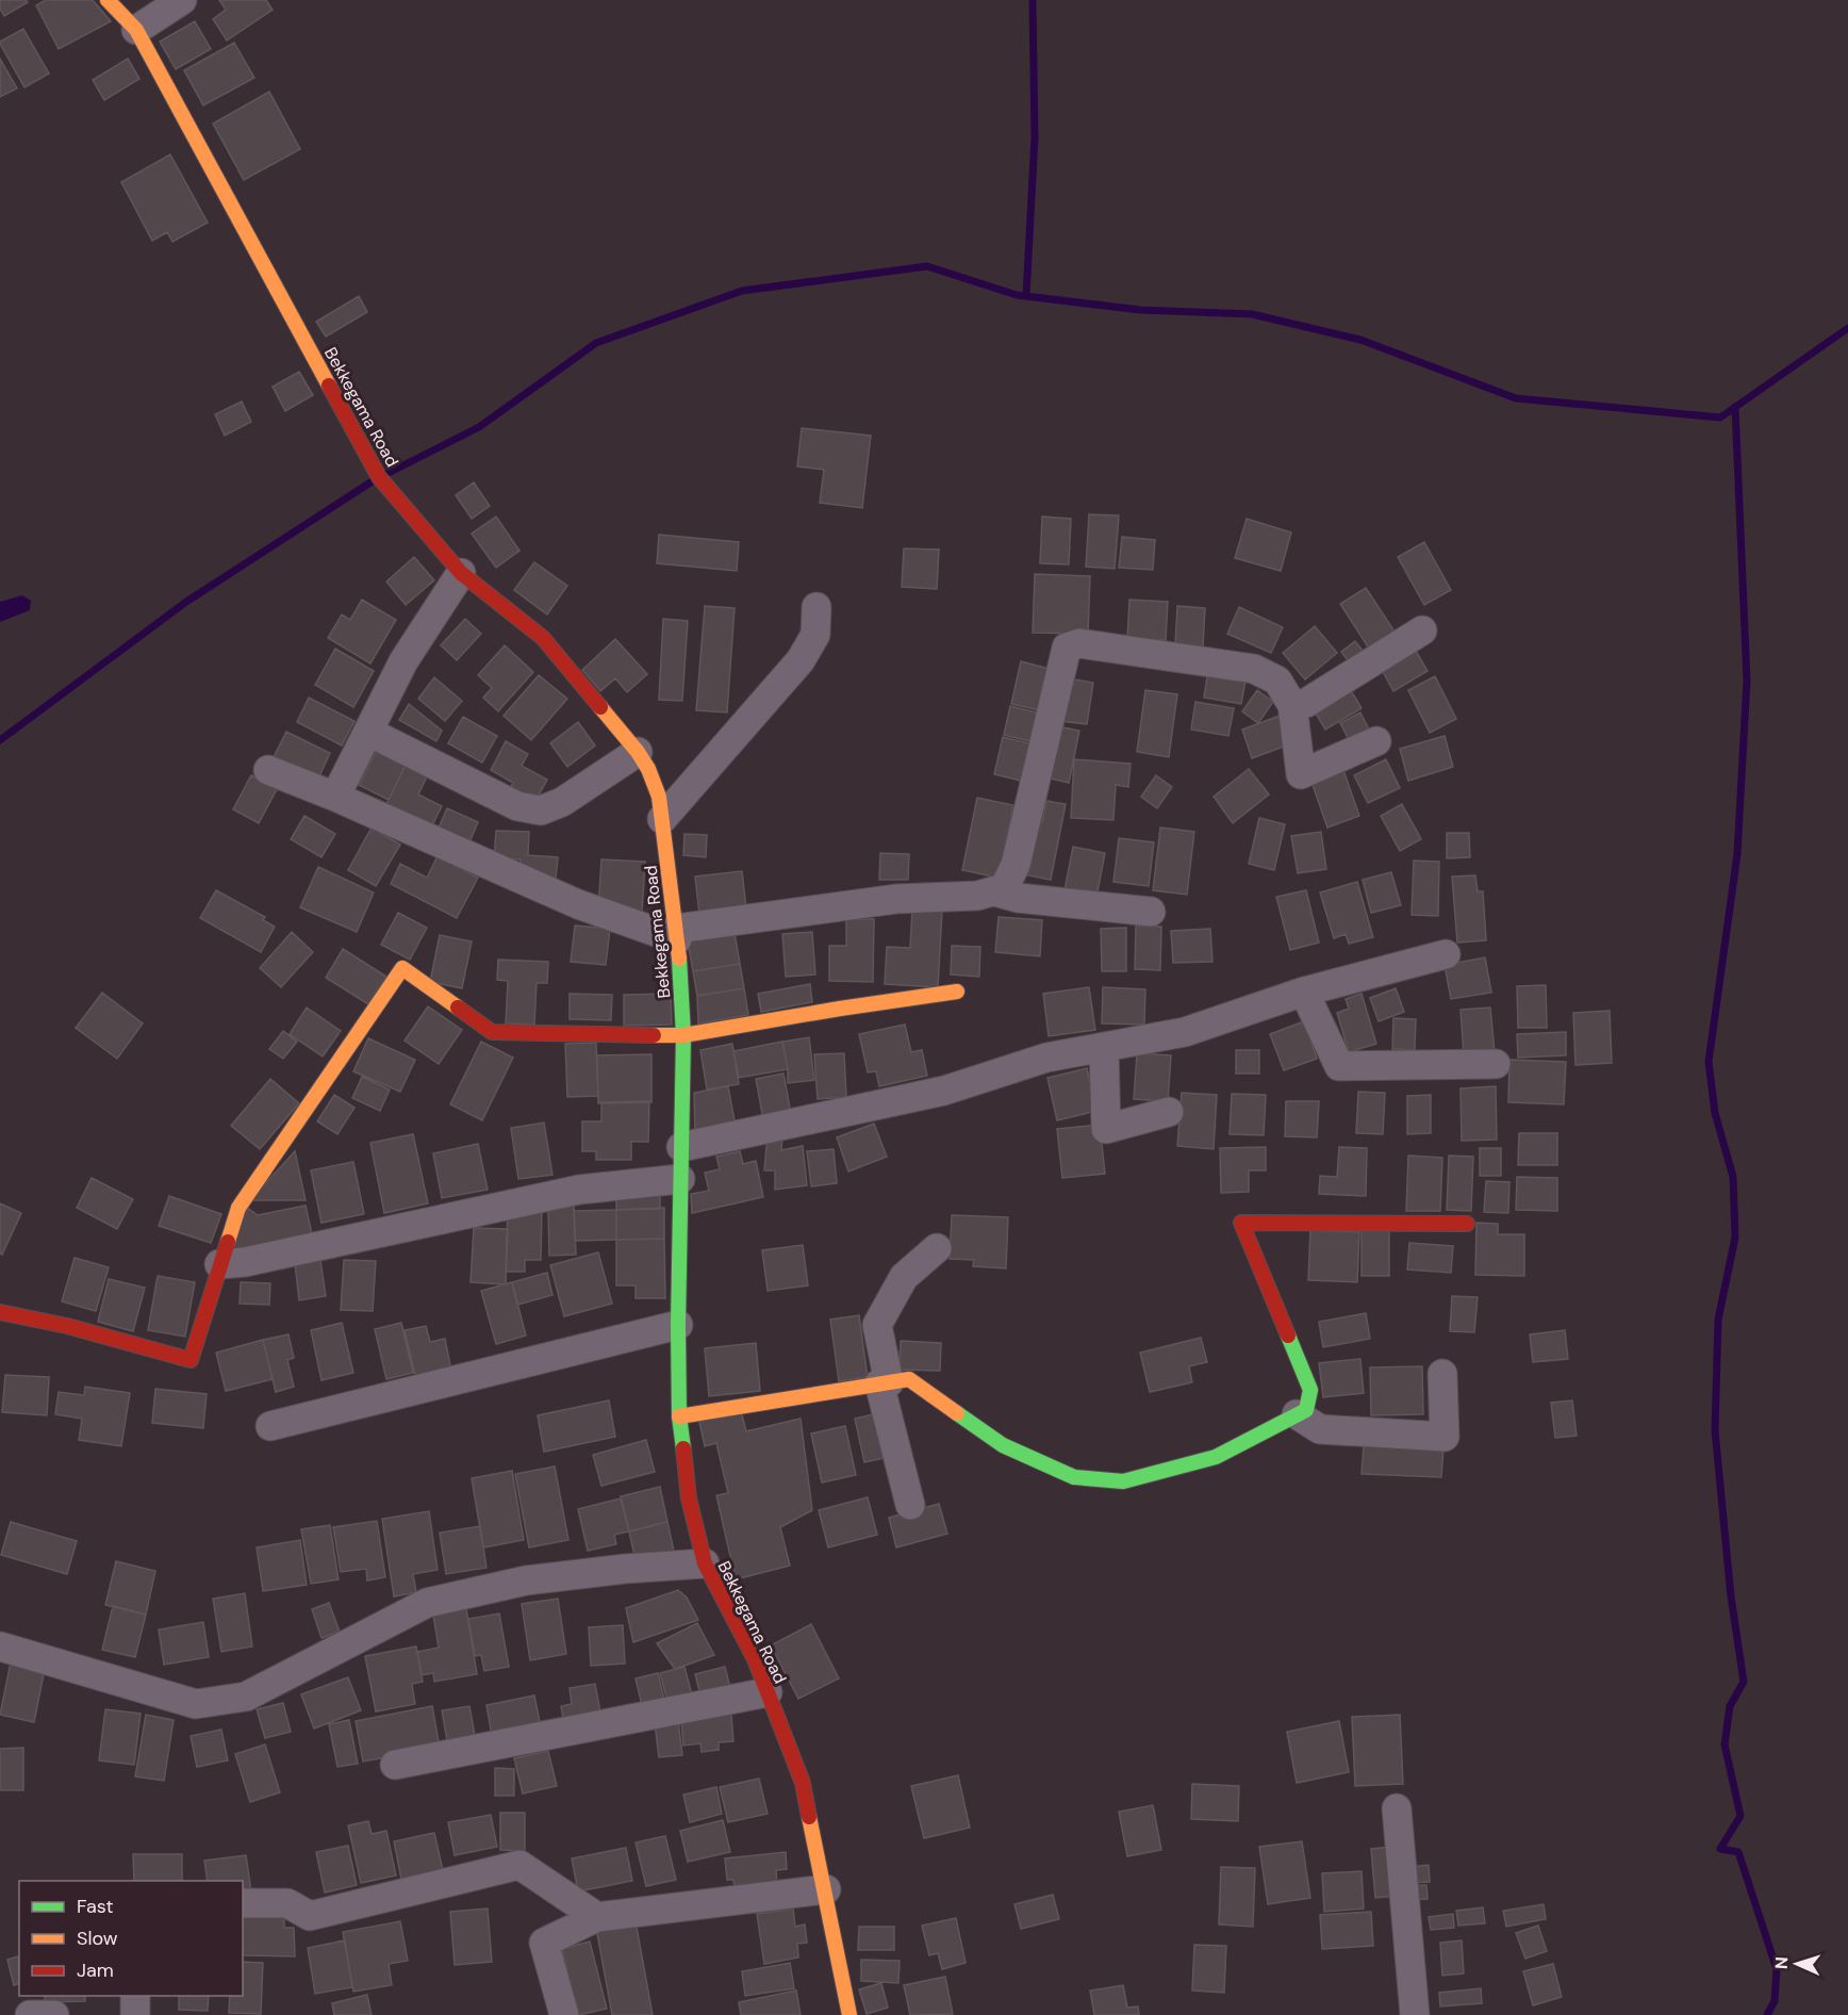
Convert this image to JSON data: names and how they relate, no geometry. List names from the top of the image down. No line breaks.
{"streets":{"street":["Bekkegama Road"]},"legend":["Fast","Slow","Jam"],"north":"left"}
